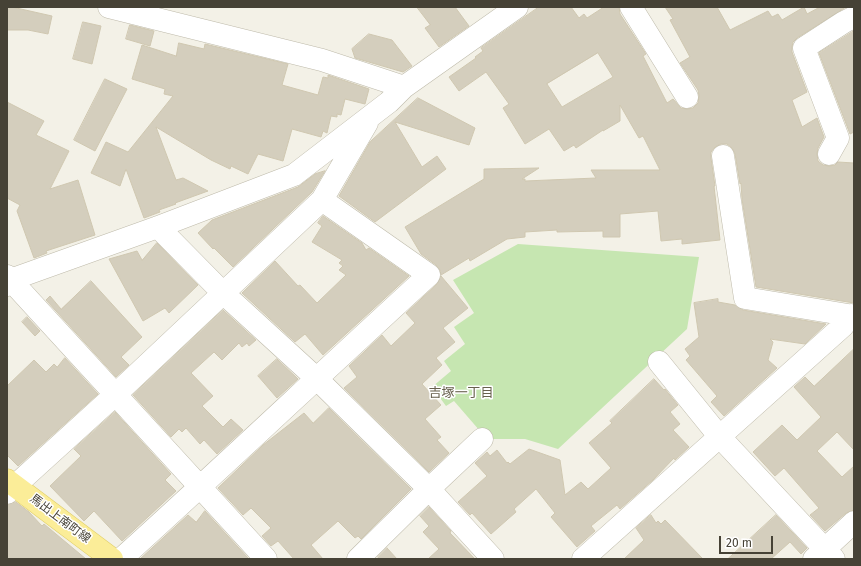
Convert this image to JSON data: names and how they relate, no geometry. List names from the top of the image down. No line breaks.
{"streets":{"main road":["馬出上南町線"]},"districts":["吉塚一丁目"],"scale_bar":"20 m"}
